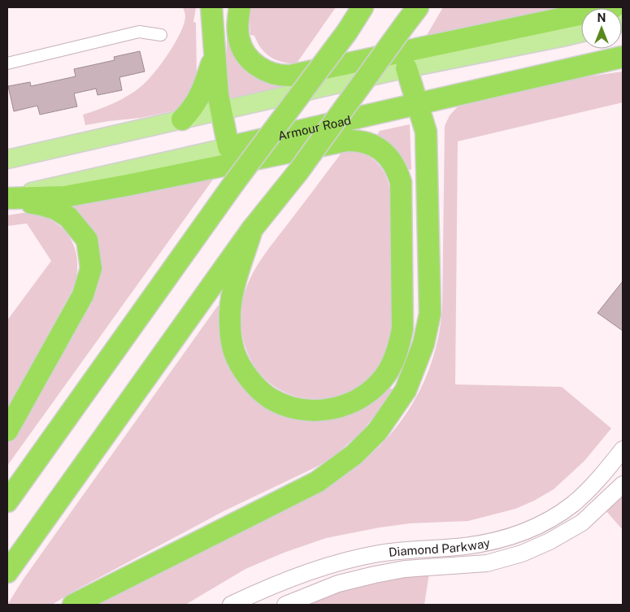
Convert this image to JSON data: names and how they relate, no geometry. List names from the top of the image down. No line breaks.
{"streets":{"highway":["Armour Road"],"street":["Diamond Parkway"]},"north":"top"}
